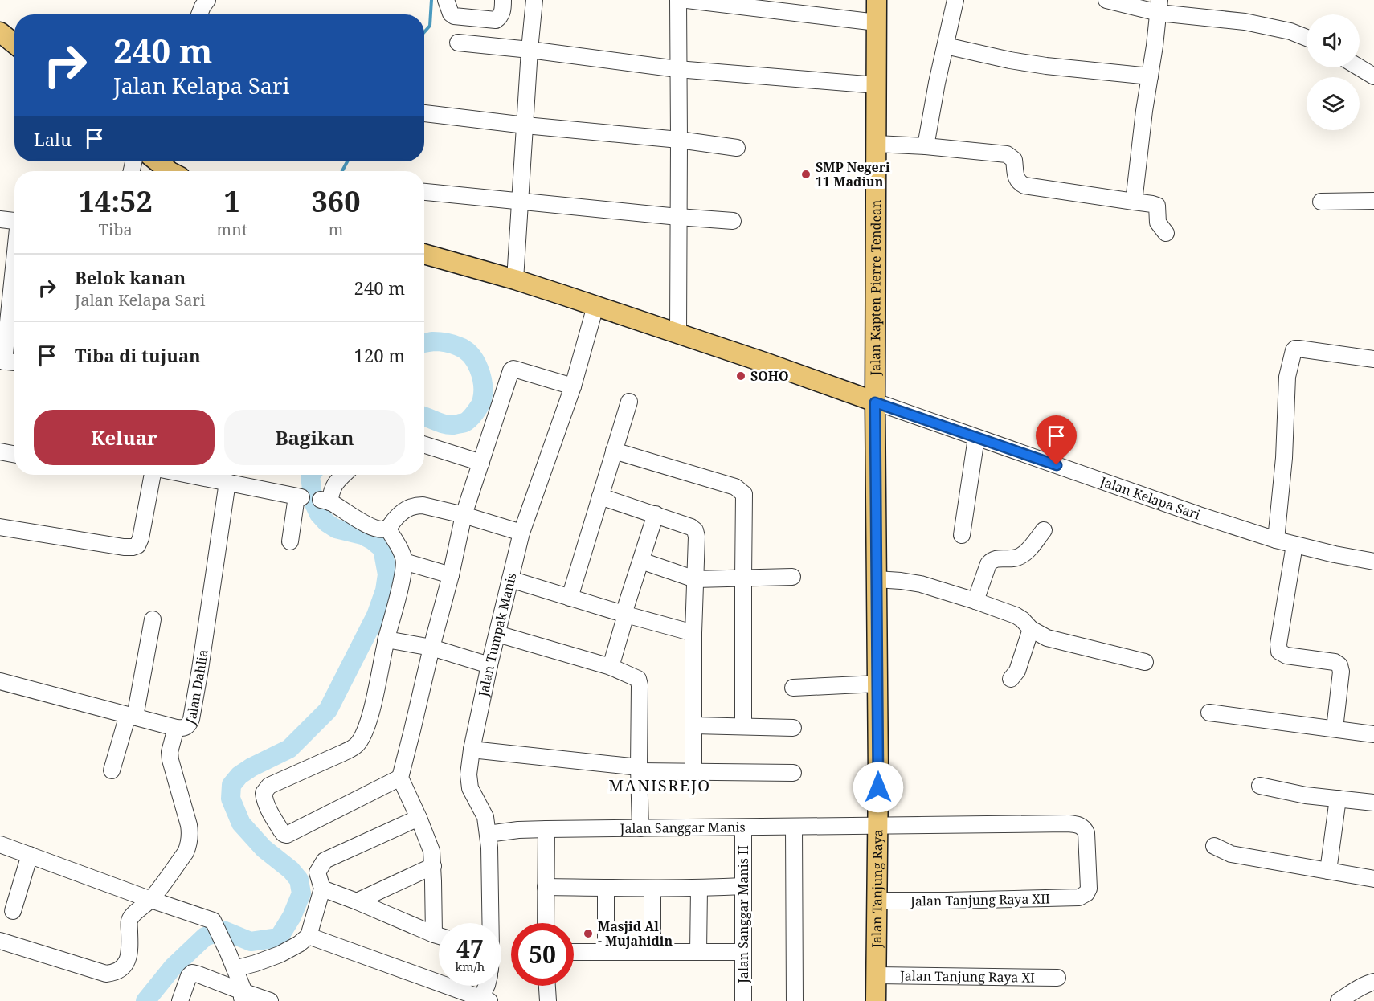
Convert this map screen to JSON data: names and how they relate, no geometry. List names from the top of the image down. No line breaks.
{"streets":{"main road":["Jalan Kapten Pierre Tendean","Jalan Tanjung Raya"],"street":["Jalan Kelapa Sari","Jalan Tumpak Manis","Jalan Dahlia","Jalan Sanggar Manis","Jalan Tanjung Raya XII","Jalan Sanggar Manis II","Jalan Tanjung Raya XI"]},"crossings":[["Jalan Kapten Pierre Tendean","Jalan Kelapa Sari"],["Jalan Kapten Pierre Tendean","Jalan Tanjung Raya"],["Jalan Kelapa Sari","Jalan Tanjung Raya"],["Jalan Tumpak Manis","Jalan Sanggar Manis"],["Jalan Sanggar Manis","Jalan Tanjung Raya"],["Jalan Sanggar Manis","Jalan Tanjung Raya XII"],["Jalan Sanggar Manis","Jalan Sanggar Manis II"],["Jalan Tanjung Raya","Jalan Tanjung Raya XII"],["Jalan Tanjung Raya","Jalan Tanjung Raya XI"]],"districts":["MANISREJO"],"places":["SMP Negeri 11 Madiun","SOHO","Masjid Al - Mujahidin"],"page":{"turn":["240 m","Jalan Kelapa Sari"],"then":"Lalu","eta":["14:52","Tiba","1","mnt","360","m"],"list":[{"name":"Belok kanan","note":"Jalan Kelapa Sari","value":"240 m"},{"name":"Tiba di tujuan","value":"120 m"}],"buttons":["Keluar","Bagikan"],"speed":"47 km/h","limit":"50"}}
